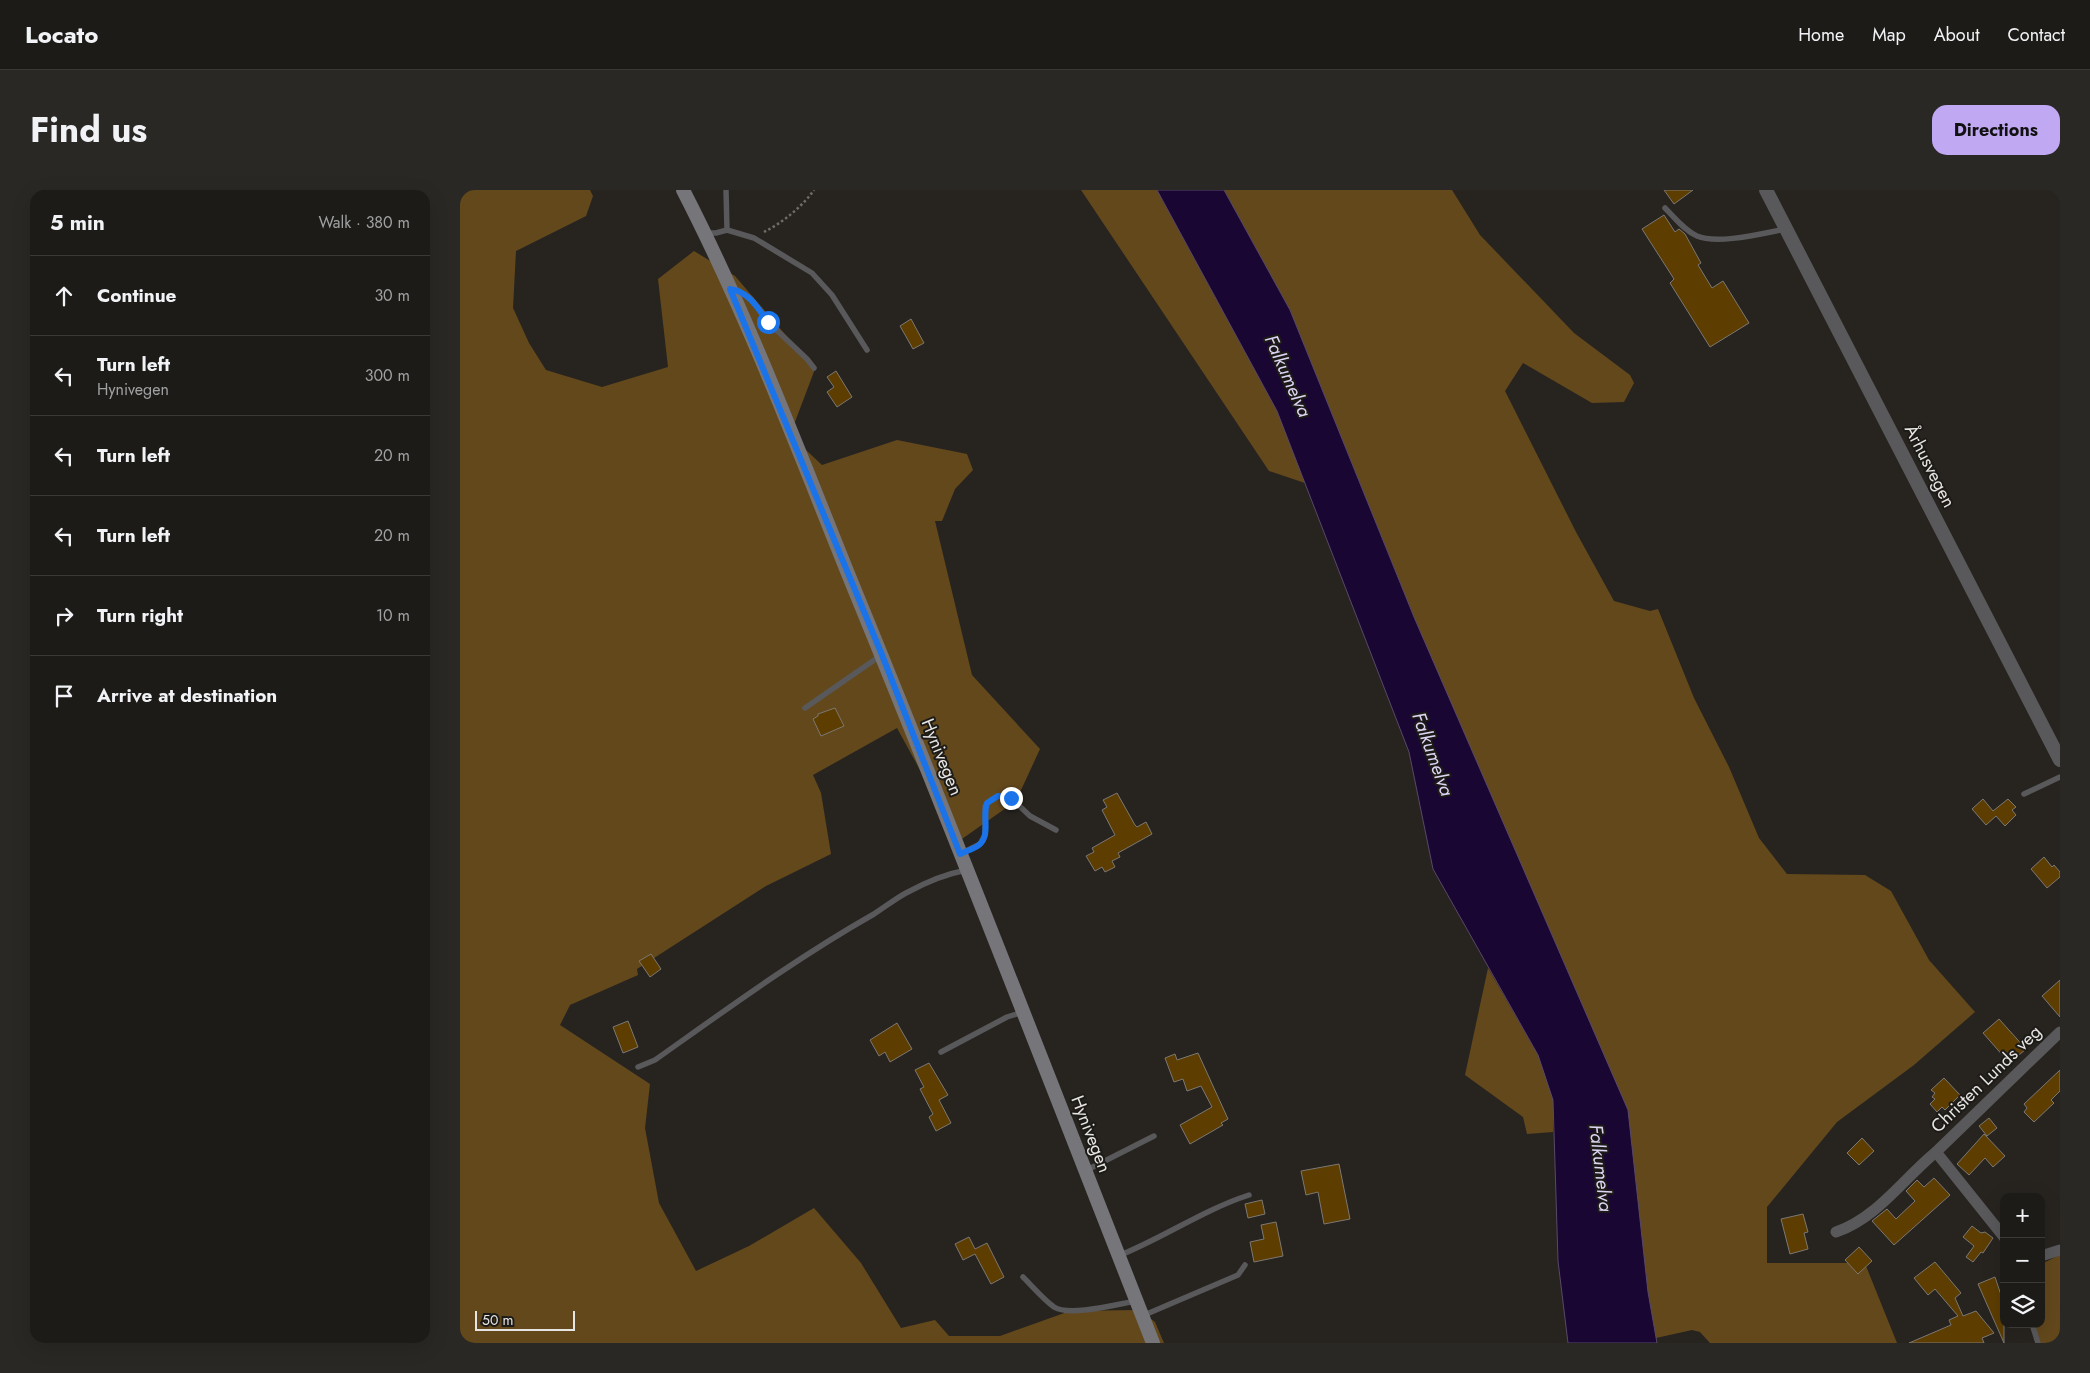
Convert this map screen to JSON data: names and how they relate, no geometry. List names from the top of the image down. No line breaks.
{"streets":{"main road":["Hynivegen"],"street":["Århusvegen","Christen Lunds veg"]},"water":["Falkumelva"],"scale_bar":"50 m","page":{"header":"Locato","nav":["Home","Map","About","Contact"],"title":"Find us","buttons":"Directions","heading":["5 min","Walk · 380 m"],"list":[["Continue","30 m"],["Turn left","Hynivegen","300 m"],["Turn left","20 m"],["Turn left","20 m"],["Turn right","10 m"],"Arrive at destination"],"map_buttons":["+","−"],"scale":"50 m"}}
